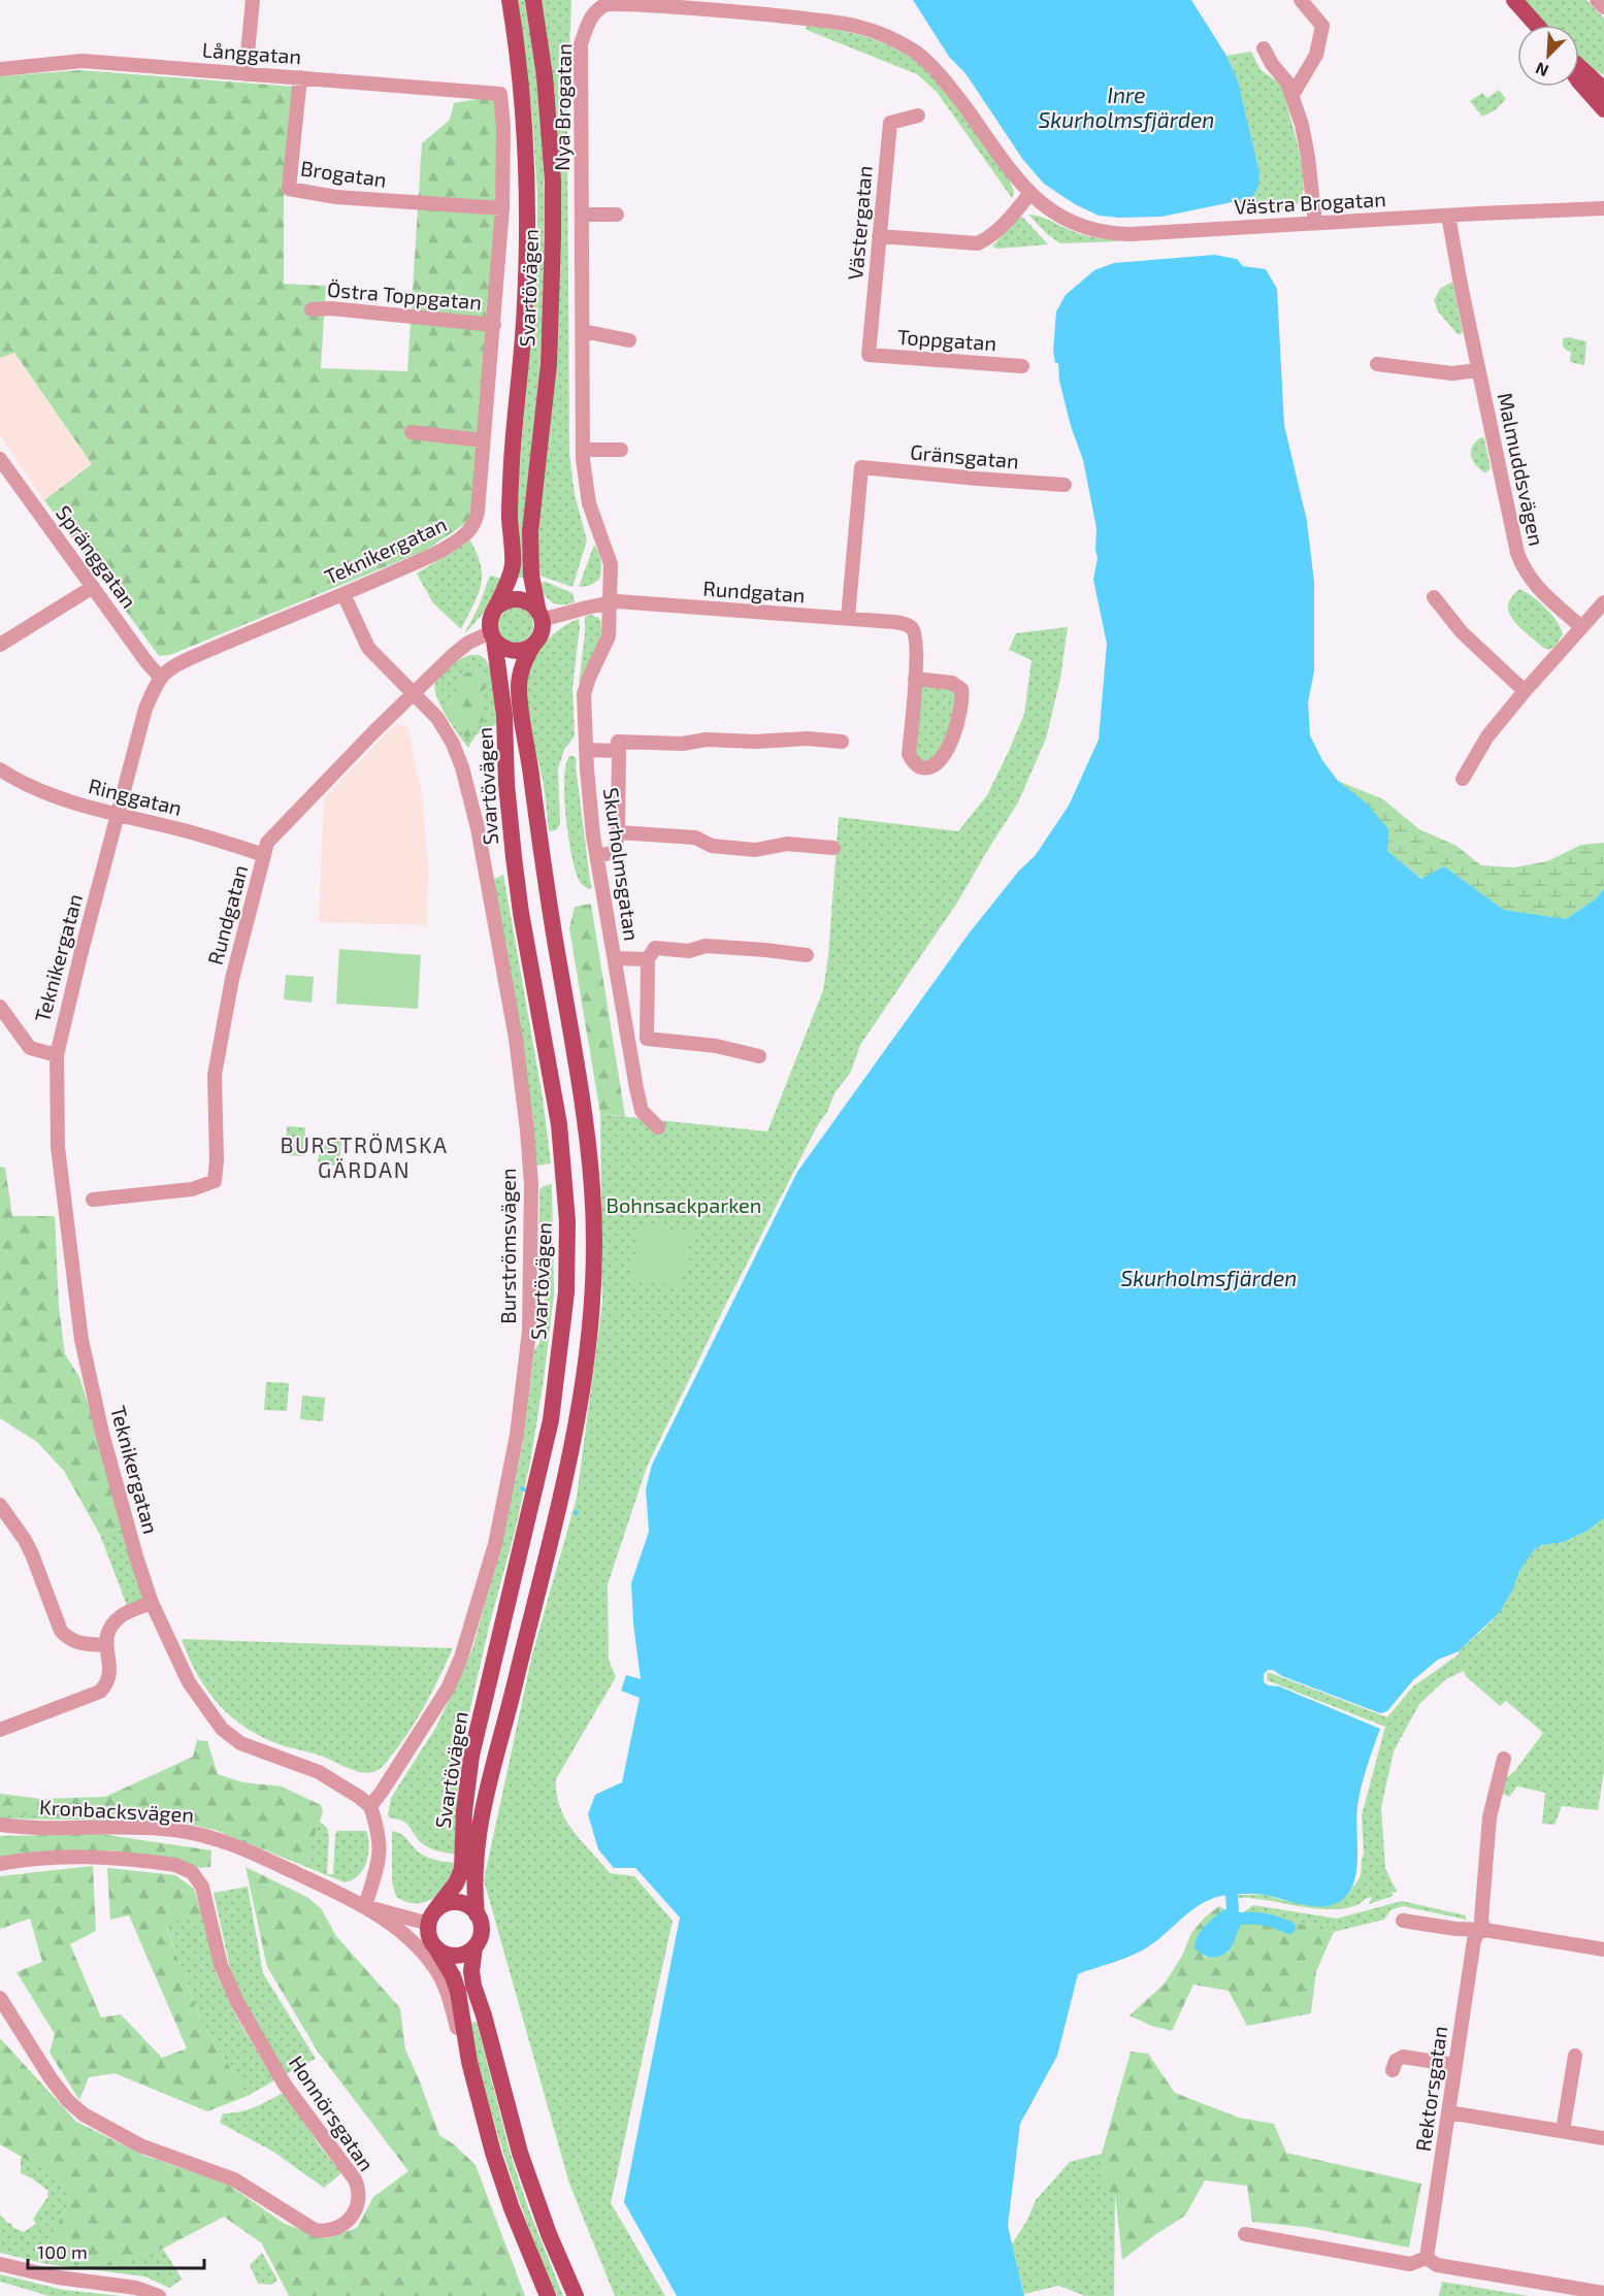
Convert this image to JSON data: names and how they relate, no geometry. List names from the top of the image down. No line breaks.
{"streets":{"main road":["Svartövägen"],"street":["Långgatan","Nya Brogatan","Brogatan","Västra Brogatan","Västergatan","Östra Toppgatan","Toppgatan","Gränsgatan","Malmuddsvägen","Teknikergatan","Spränggatan","Rundgatan","Ringgatan","Skurholmsgatan","Burströmsvägen","Kronbacksvägen","Rektorsgatan","Honnörsgatan"]},"crossings":[["Långgatan","Brogatan"],["Långgatan","Teknikergatan"],["Nya Brogatan","Västra Brogatan"],["Nya Brogatan","Rundgatan"],["Nya Brogatan","Skurholmsgatan"],["Brogatan","Teknikergatan"],["Västra Brogatan","Malmuddsvägen"],["Västergatan","Toppgatan"],["Svartövägen","Rundgatan"],["Svartövägen","Kronbacksvägen"],["Östra Toppgatan","Teknikergatan"],["Gränsgatan","Rundgatan"],["Teknikergatan","Spränggatan"],["Teknikergatan","Ringgatan"],["Teknikergatan","Burströmsvägen"],["Rundgatan","Ringgatan"],["Rundgatan","Skurholmsgatan"],["Rundgatan","Burströmsvägen"]],"districts":["BURSTRÖMSKA GÄRDAN"],"water":["Inre Skurholmsfjärden","Skurholmsfjärden"],"parks":["Bohnsackparken"],"scale_bar":"100 m","north":"bottom left"}
